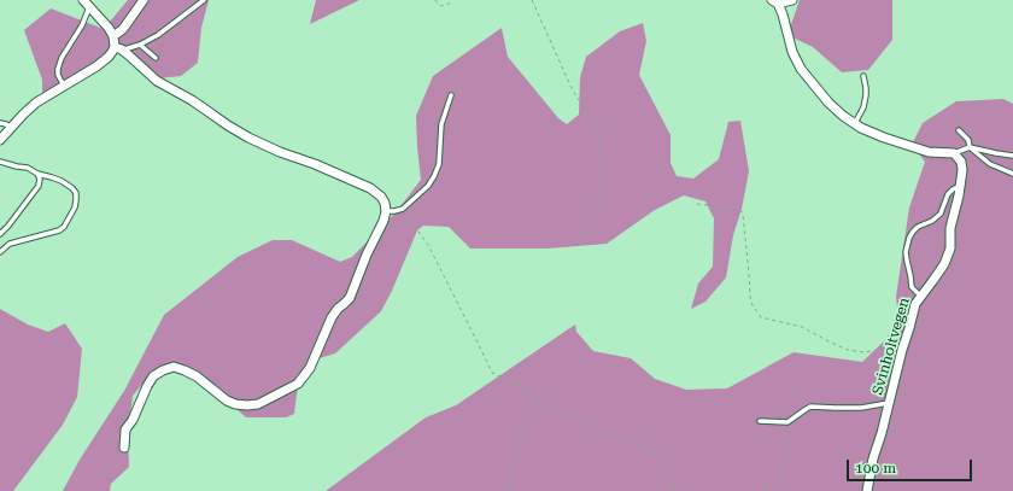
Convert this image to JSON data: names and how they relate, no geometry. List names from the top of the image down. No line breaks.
{"streets":{"street":["Svinholtvegen"]},"scale_bar":"100 m"}
